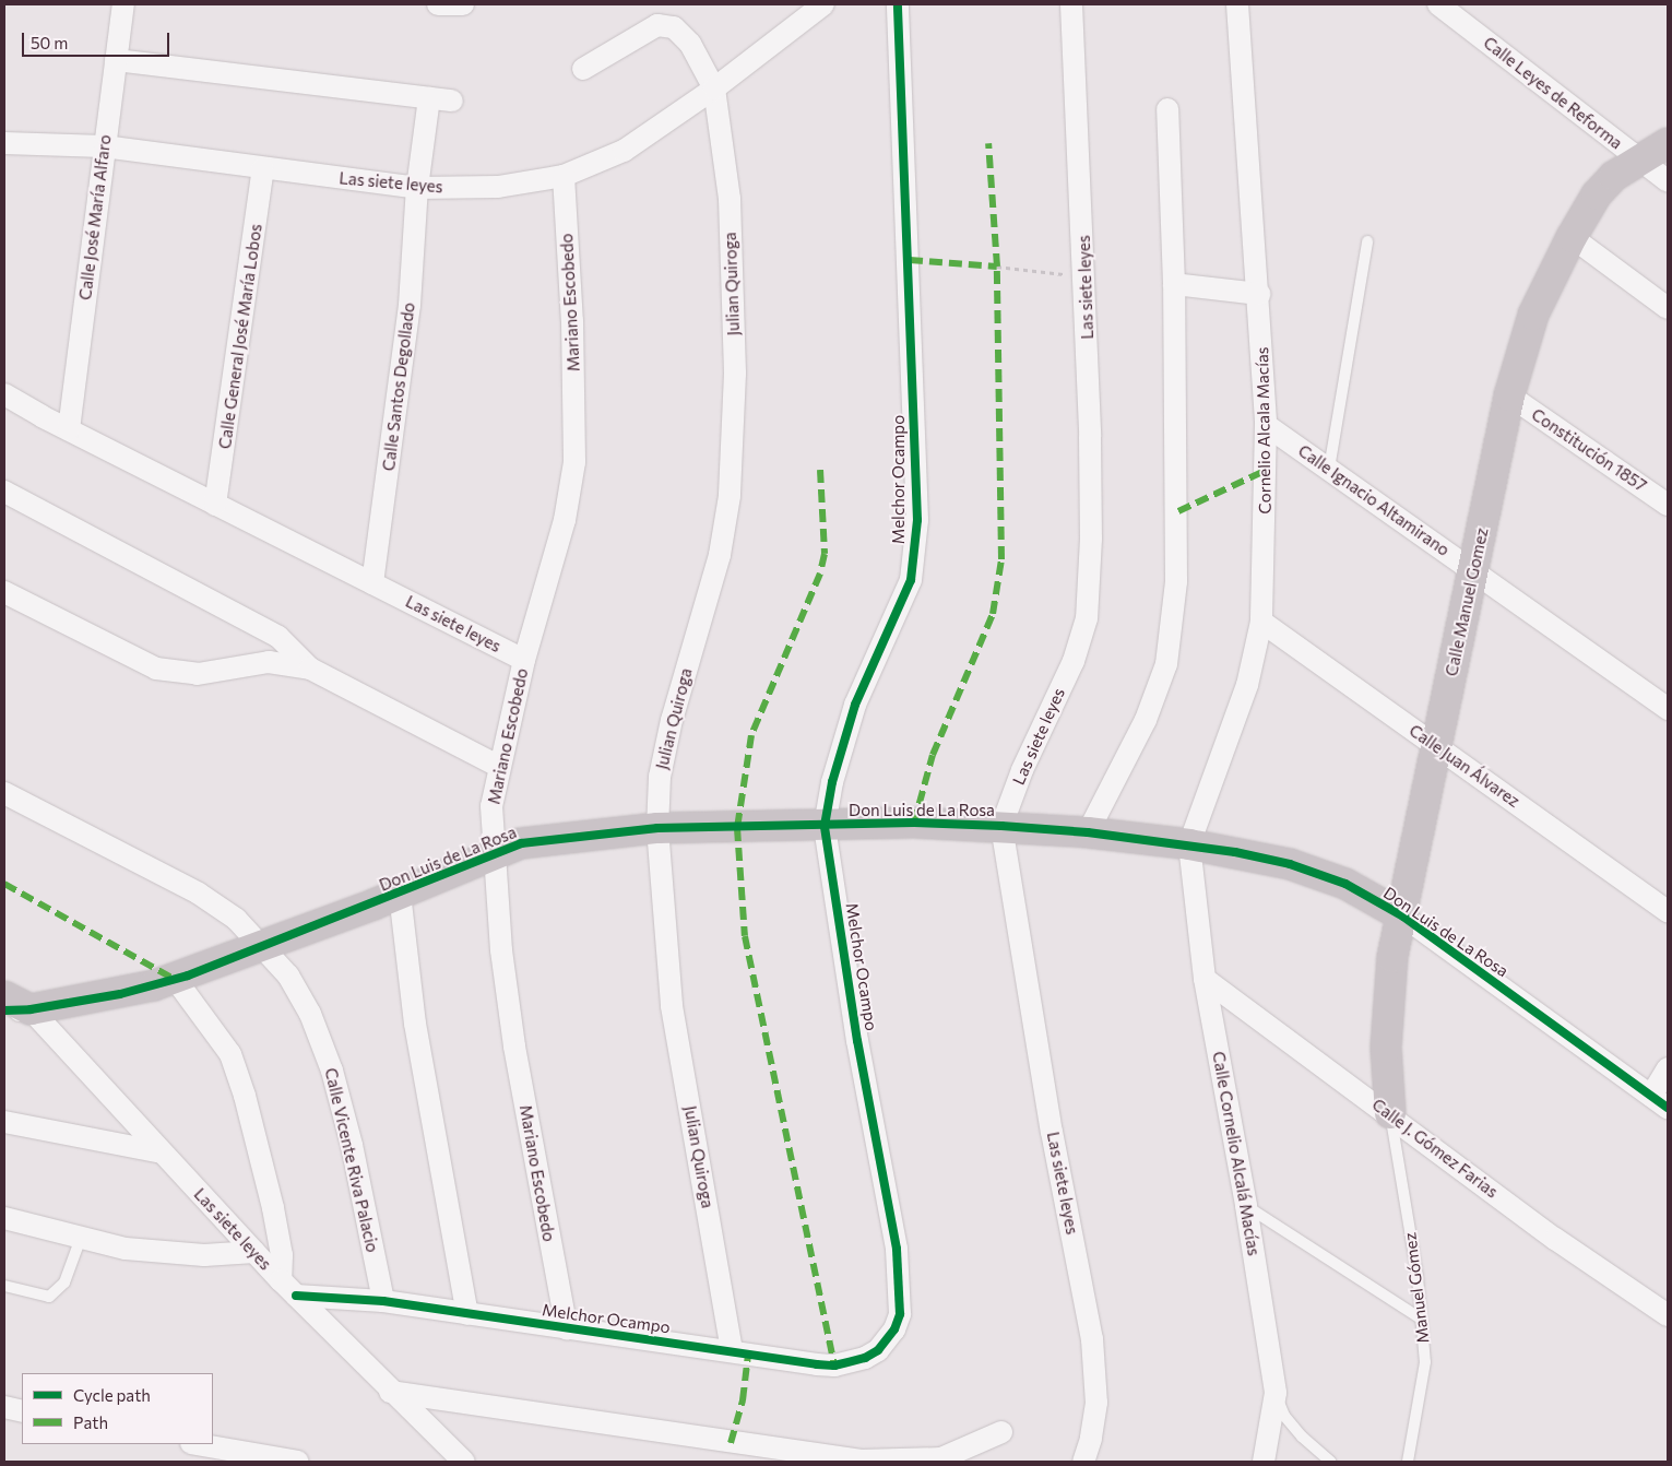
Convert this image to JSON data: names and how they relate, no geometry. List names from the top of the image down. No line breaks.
{"streets":{"street":["Calle Leyes de Reforma","Las siete leyes","Calle José María Alfaro","Julian Quiroga","Mariano Escobedo","Calle General José María Lobos","Calle Santos Degollado","Cornelio Alcala Macías","Constitución 1857","Melchor Ocampo","Calle Ignacio Altamirano","Calle Manuel Gomez","Calle Juan Álvarez","Don Luis de La Rosa","Calle J. Gómez Farias","Calle Cornelio Alcalá Macías","Calle Vicente Riva Palacio"],"lane":["Manuel Gómez"]},"crossings":[["Calle Leyes de Reforma","Calle Manuel Gomez"],["Las siete leyes","Calle José María Alfaro"],["Las siete leyes","Julian Quiroga"],["Las siete leyes","Mariano Escobedo"],["Las siete leyes","Calle General José María Lobos"],["Las siete leyes","Calle Santos Degollado"],["Las siete leyes","Melchor Ocampo"],["Las siete leyes","Don Luis de La Rosa"],["Julian Quiroga","Melchor Ocampo"],["Julian Quiroga","Don Luis de La Rosa"],["Mariano Escobedo","Melchor Ocampo"],["Mariano Escobedo","Don Luis de La Rosa"],["Cornelio Alcala Macías","Calle Ignacio Altamirano"],["Cornelio Alcala Macías","Calle Juan Álvarez"],["Cornelio Alcala Macías","Don Luis de La Rosa"],["Cornelio Alcala Macías","Calle Cornelio Alcalá Macías"],["Constitución 1857","Calle Manuel Gomez"],["Melchor Ocampo","Don Luis de La Rosa"],["Melchor Ocampo","Calle Vicente Riva Palacio"],["Calle Ignacio Altamirano","Calle Manuel Gomez"],["Calle Manuel Gomez","Calle Juan Álvarez"],["Calle Manuel Gomez","Don Luis de La Rosa"],["Calle Manuel Gomez","Calle J. Gómez Farias"],["Calle Manuel Gomez","Manuel Gómez"],["Don Luis de La Rosa","Calle Cornelio Alcalá Macías"],["Don Luis de La Rosa","Calle Vicente Riva Palacio"],["Calle J. Gómez Farias","Calle Cornelio Alcalá Macías"],["Calle J. Gómez Farias","Manuel Gómez"]],"legend":["Cycle path","Path"],"scale_bar":"50 m"}
